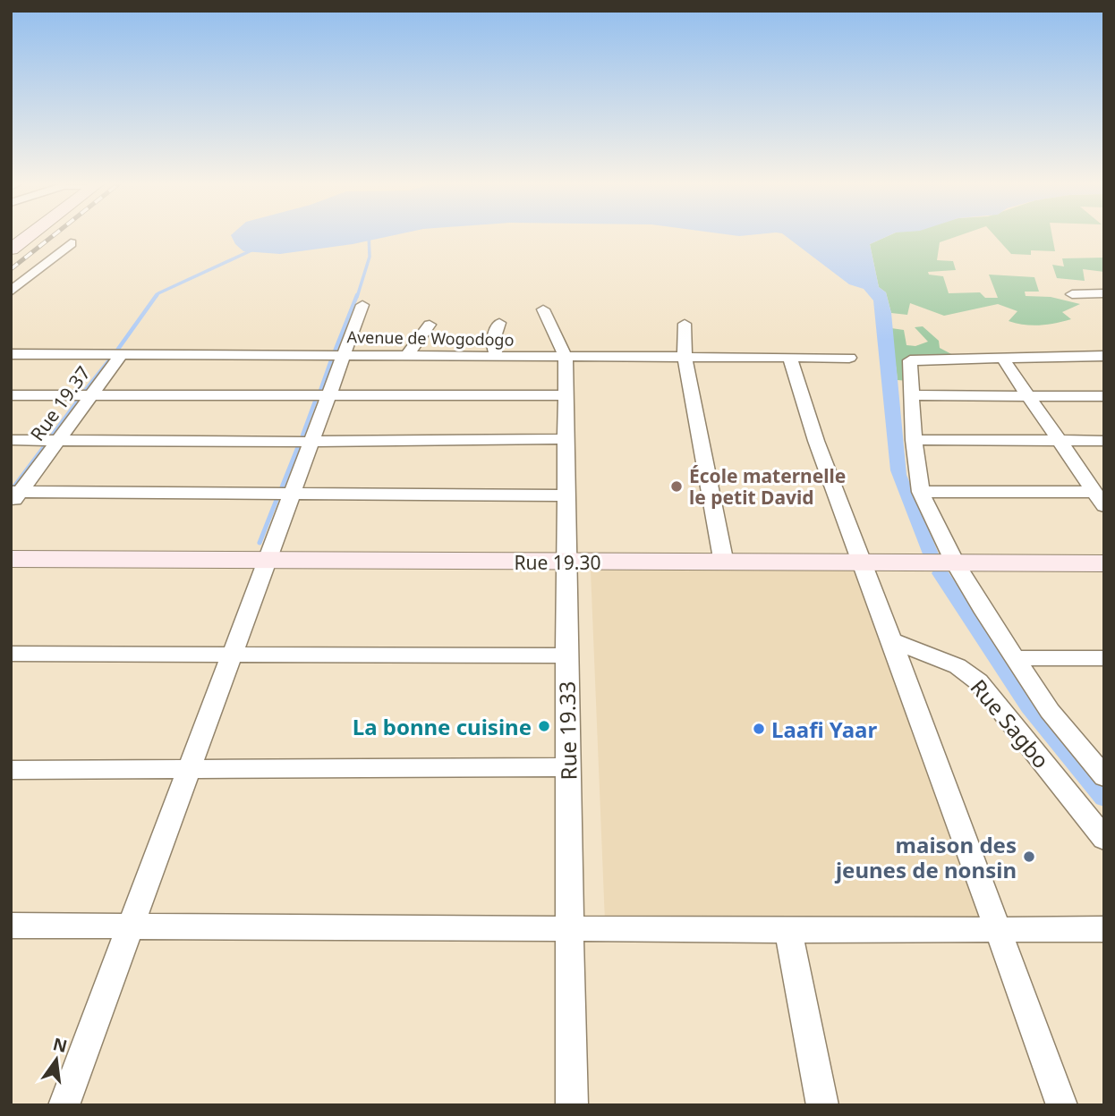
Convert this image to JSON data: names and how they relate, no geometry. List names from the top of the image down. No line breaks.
{"streets":{"street":["Avenue de Wogodogo","Rue 19.37","Rue 19.30","Rue Sagbo","Rue 19.33"]},"crossings":[["Avenue de Wogodogo","Rue 19.37"],["Avenue de Wogodogo","Rue 19.33"],["Rue 19.30","Rue 19.33"]],"places":["École maternelle le petit David","La bonne cuisine","Laafi Yaar","maison des jeunes de nonsin"],"north":"top"}
